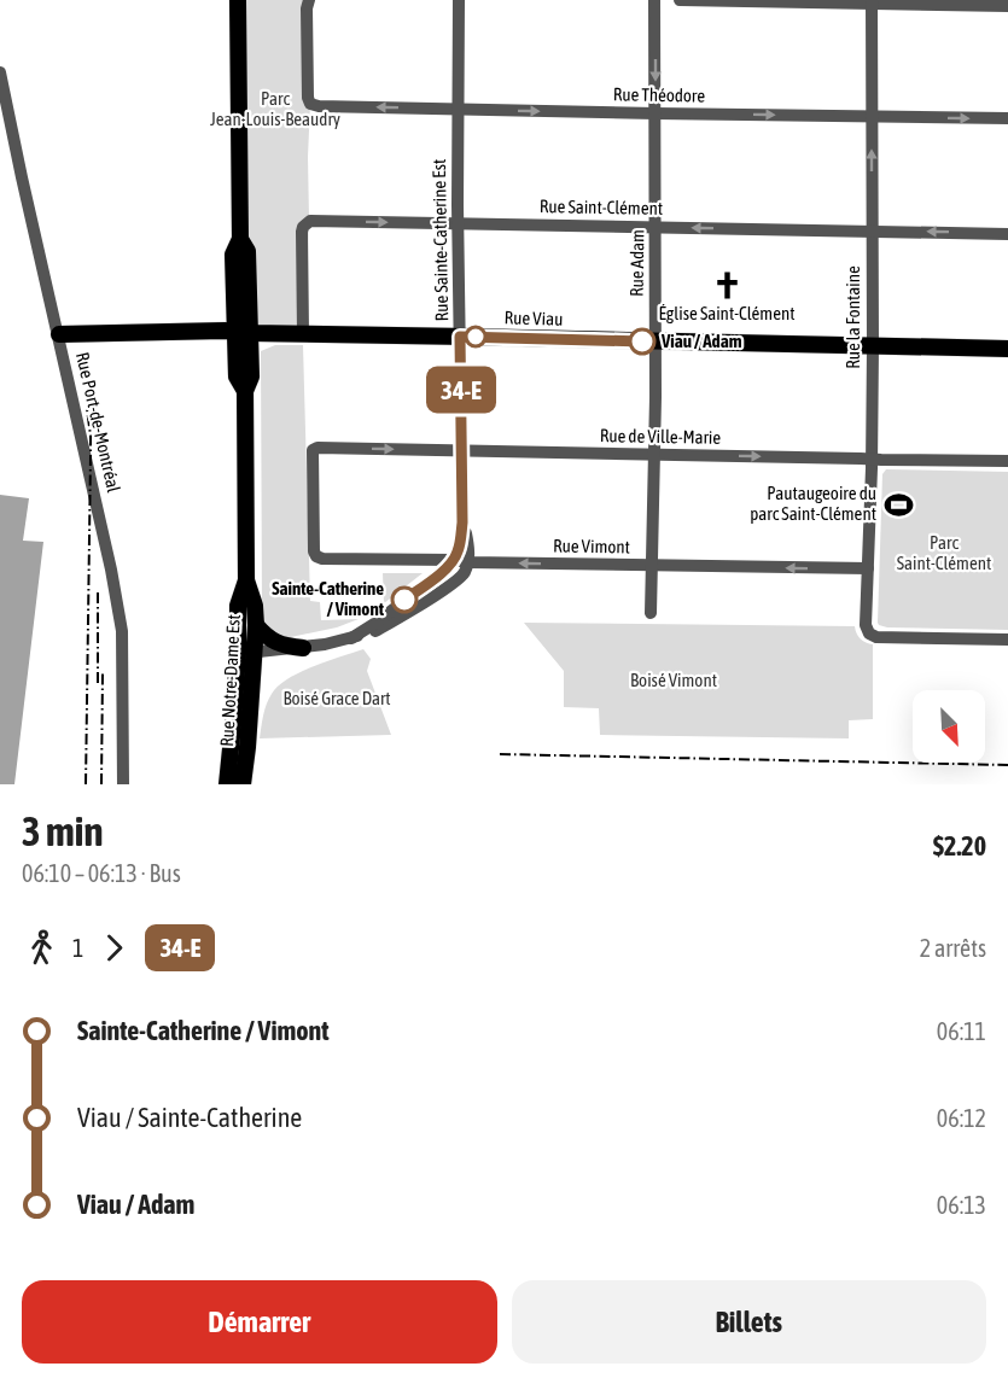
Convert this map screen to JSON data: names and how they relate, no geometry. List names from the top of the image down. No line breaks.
{"streets":{"main road":["Rue Viau","Rue Notre-Dame Est"],"street":["Rue Théodore","Rue Saint-Clément","Rue Sainte-Catherine Est","Rue Adam","Rue la Fontaine","Rue Port-de-Montréal","Rue de Ville-Marie","Rue Vimont"]},"crossings":[["Rue Théodore","Rue Sainte-Catherine Est"],["Rue Théodore","Rue Adam"],["Rue Théodore","Rue la Fontaine"],["Rue Saint-Clément","Rue Sainte-Catherine Est"],["Rue Saint-Clément","Rue Adam"],["Rue Saint-Clément","Rue la Fontaine"],["Rue Saint-Clément","Rue Viau"],["Rue Sainte-Catherine Est","Rue Viau"],["Rue Sainte-Catherine Est","Rue de Ville-Marie"],["Rue Sainte-Catherine Est","Rue Vimont"],["Rue Adam","Rue Viau"],["Rue Adam","Rue de Ville-Marie"],["Rue Adam","Rue Vimont"],["Rue la Fontaine","Rue Viau"],["Rue la Fontaine","Rue de Ville-Marie"],["Rue la Fontaine","Rue Vimont"],["Rue Viau","Rue Port-de-Montréal"],["Rue Viau","Rue Notre-Dame Est"],["Rue de Ville-Marie","Rue Vimont"]],"one_way":["Rue Vimont"],"parks":["Parc Jean-Louis-Beaudry","Parc Saint-Clément","Boisé Vimont","Boisé Grace Dart"],"places":{"church":["Église Saint-Clément"],"other":["Viau / Adam","Sainte-Catherine / Vimont"],"sports":["Pautaugeoire du parc Saint-Clément"]},"lines":["bus line 34-E"],"north":"bottom right","page":{"on_map":"34-E","heading":["3 min","06:10 – 06:13 · Bus","$2.20"],"legs":["1","34-E","2 arrêts"],"list":[{"name":"Sainte-Catherine / Vimont","value":"06:11"},{"name":"Viau / Sainte-Catherine","value":"06:12"},{"name":"Viau / Adam","value":"06:13"}],"buttons":["Démarrer","Billets"]}}
